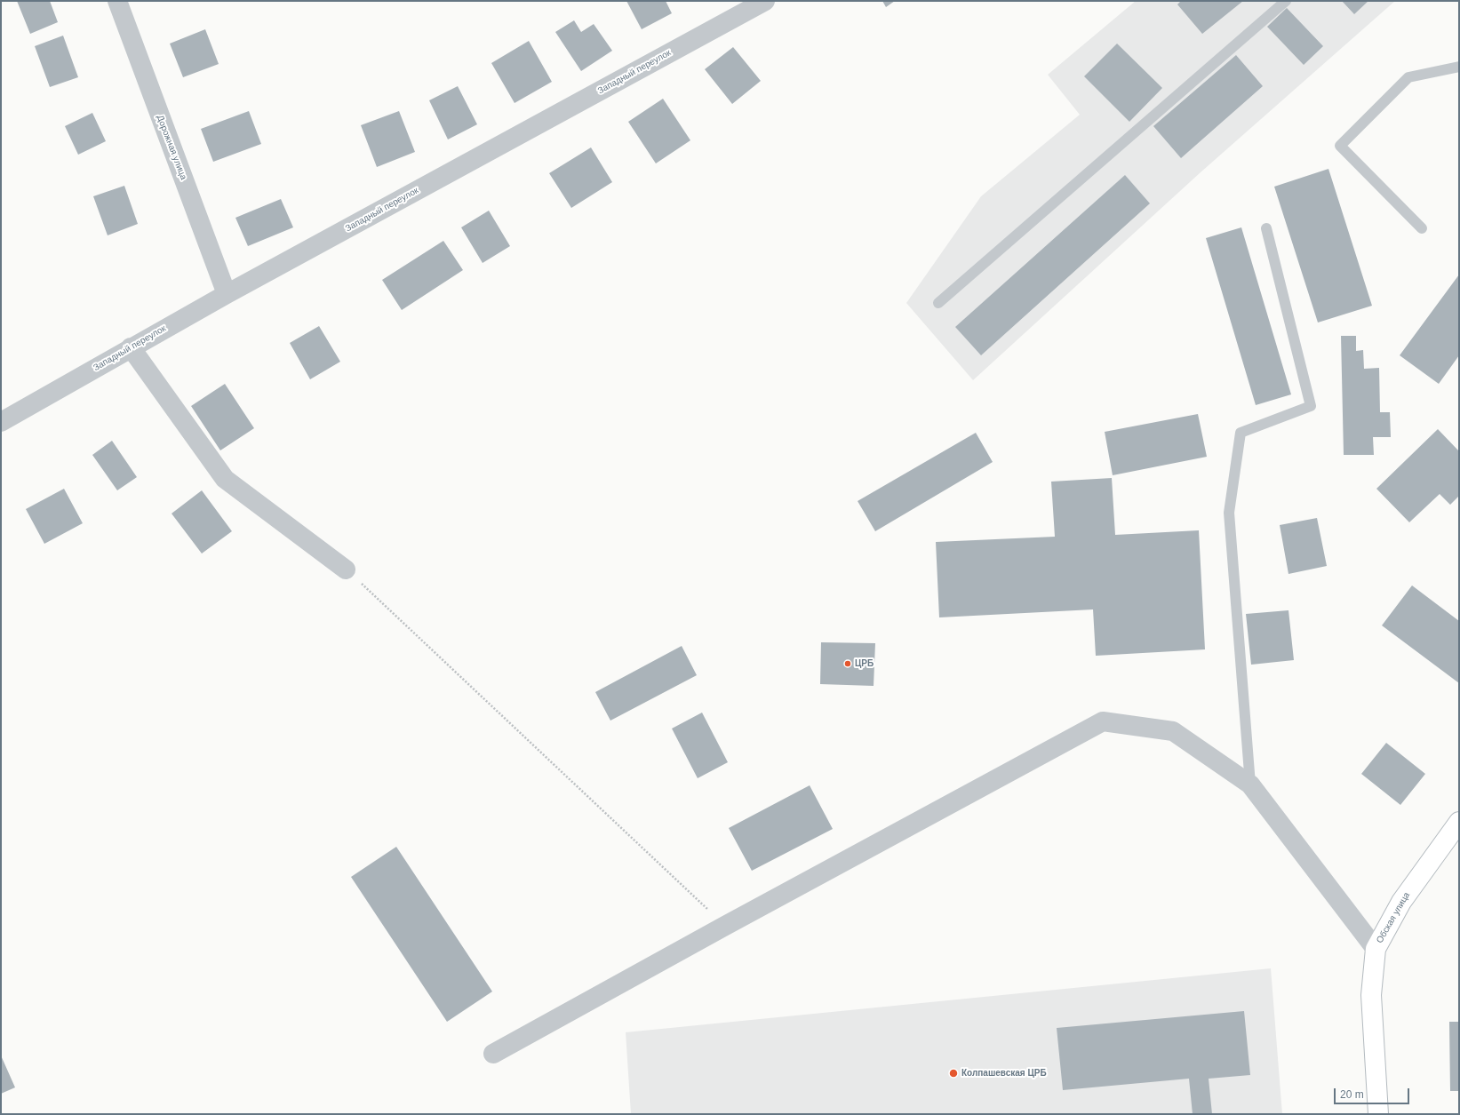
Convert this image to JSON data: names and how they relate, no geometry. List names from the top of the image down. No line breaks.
{"streets":{"street":["Западный переулок","Дорожная улица","Обская улица"]},"crossings":[["Западный переулок","Дорожная улица"]],"places":["ЦРБ","Колпашевская ЦРБ"],"scale_bar":"20 m"}
